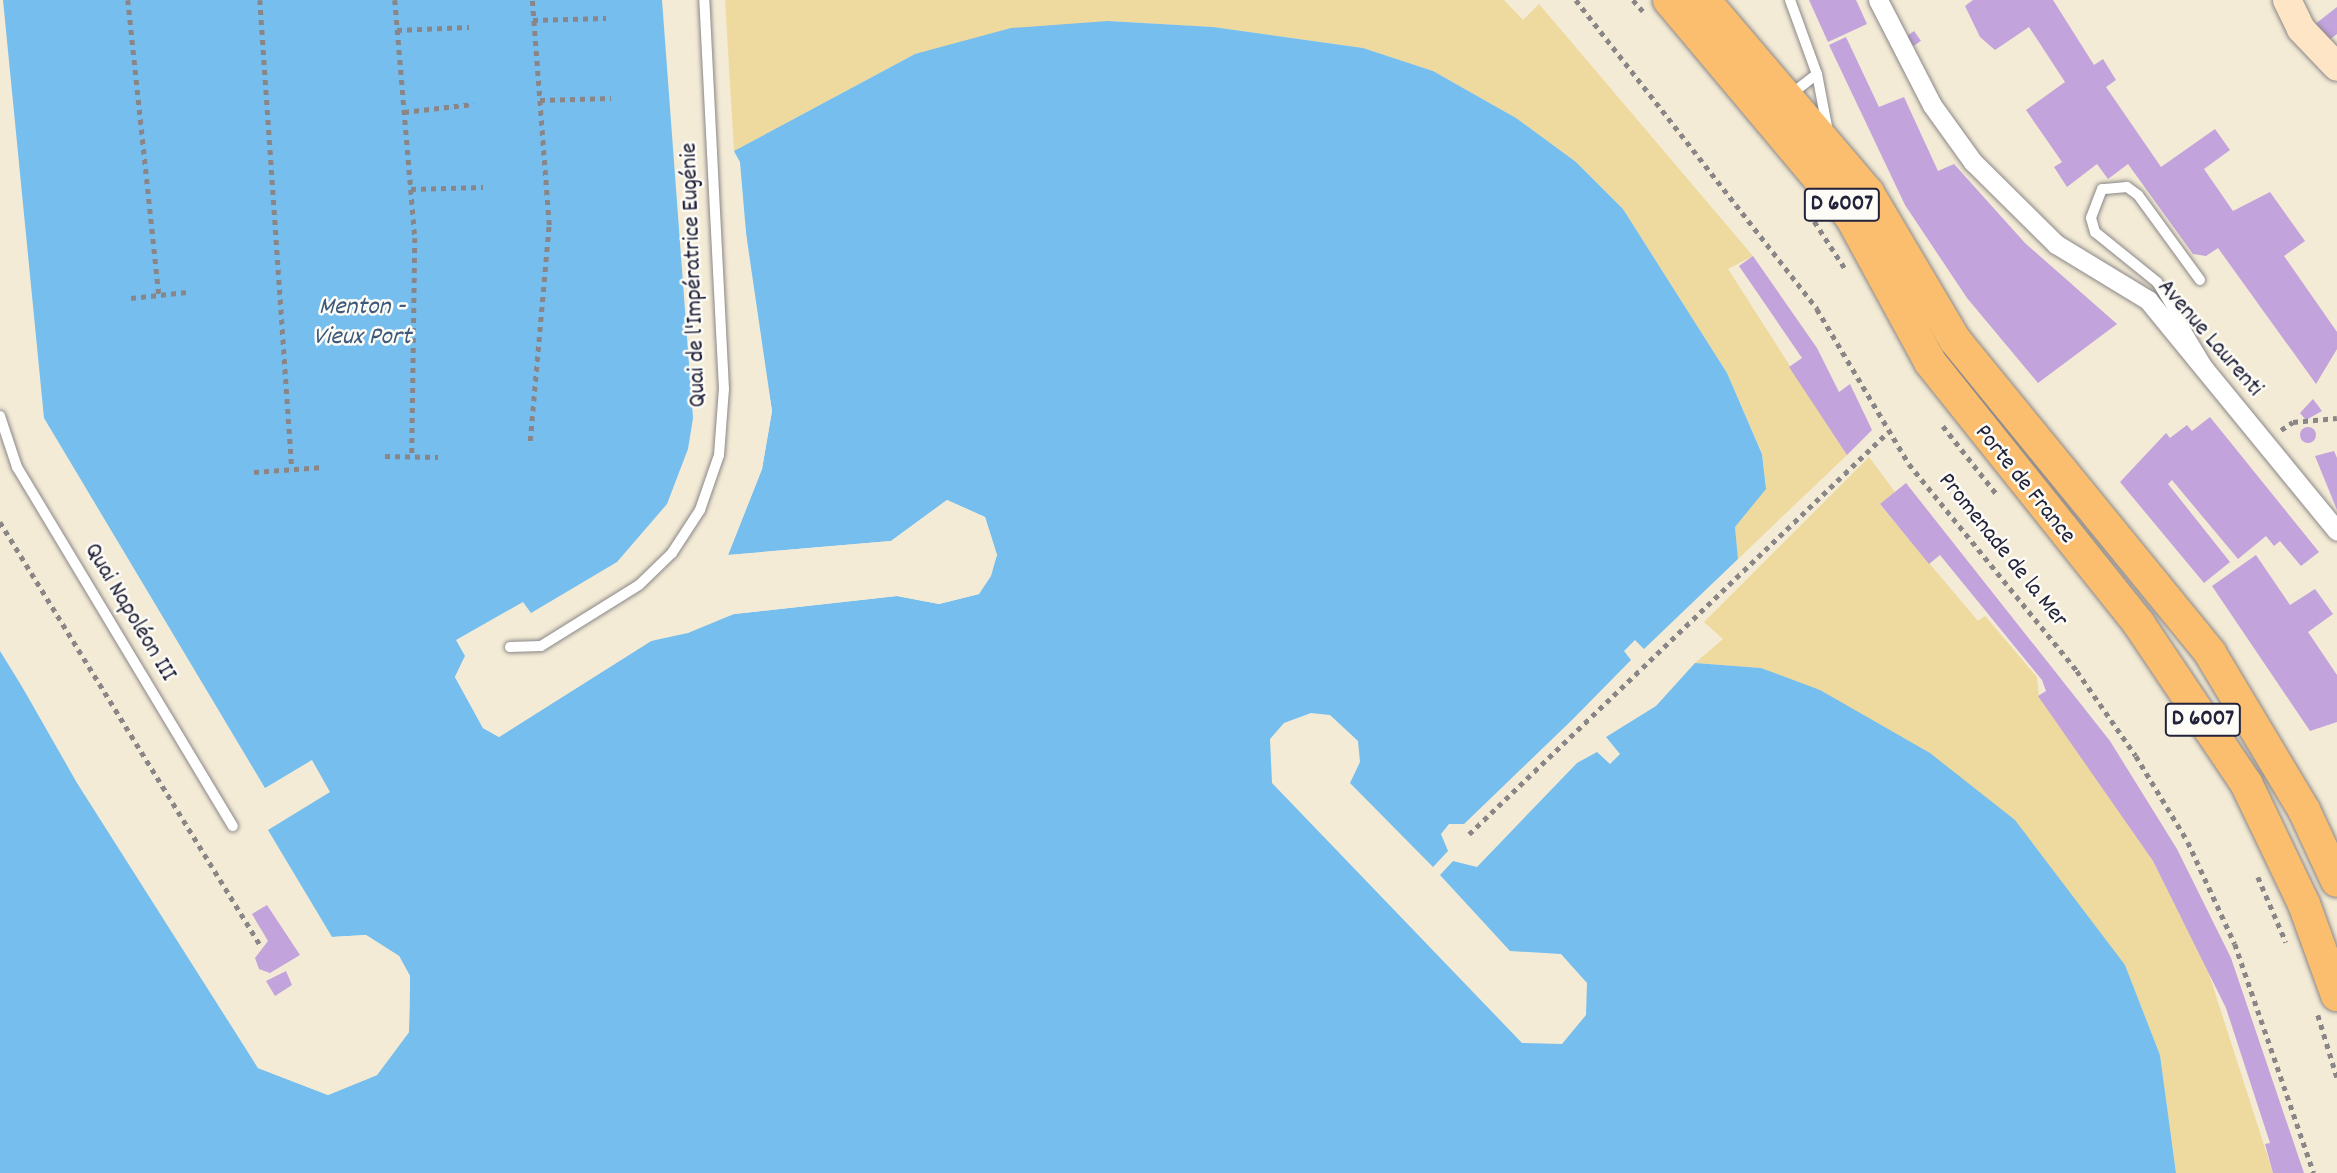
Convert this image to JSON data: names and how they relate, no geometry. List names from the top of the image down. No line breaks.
{"streets":{"main road":["D 6007","Porte de France"],"street":["Avenue Laurenti"],"lane":["Quai de l'Impératrice Eugénie","Quai Napoléon III"],"path":["Promenade de la Mer"]},"water":["Menton - Vieux Port"]}
